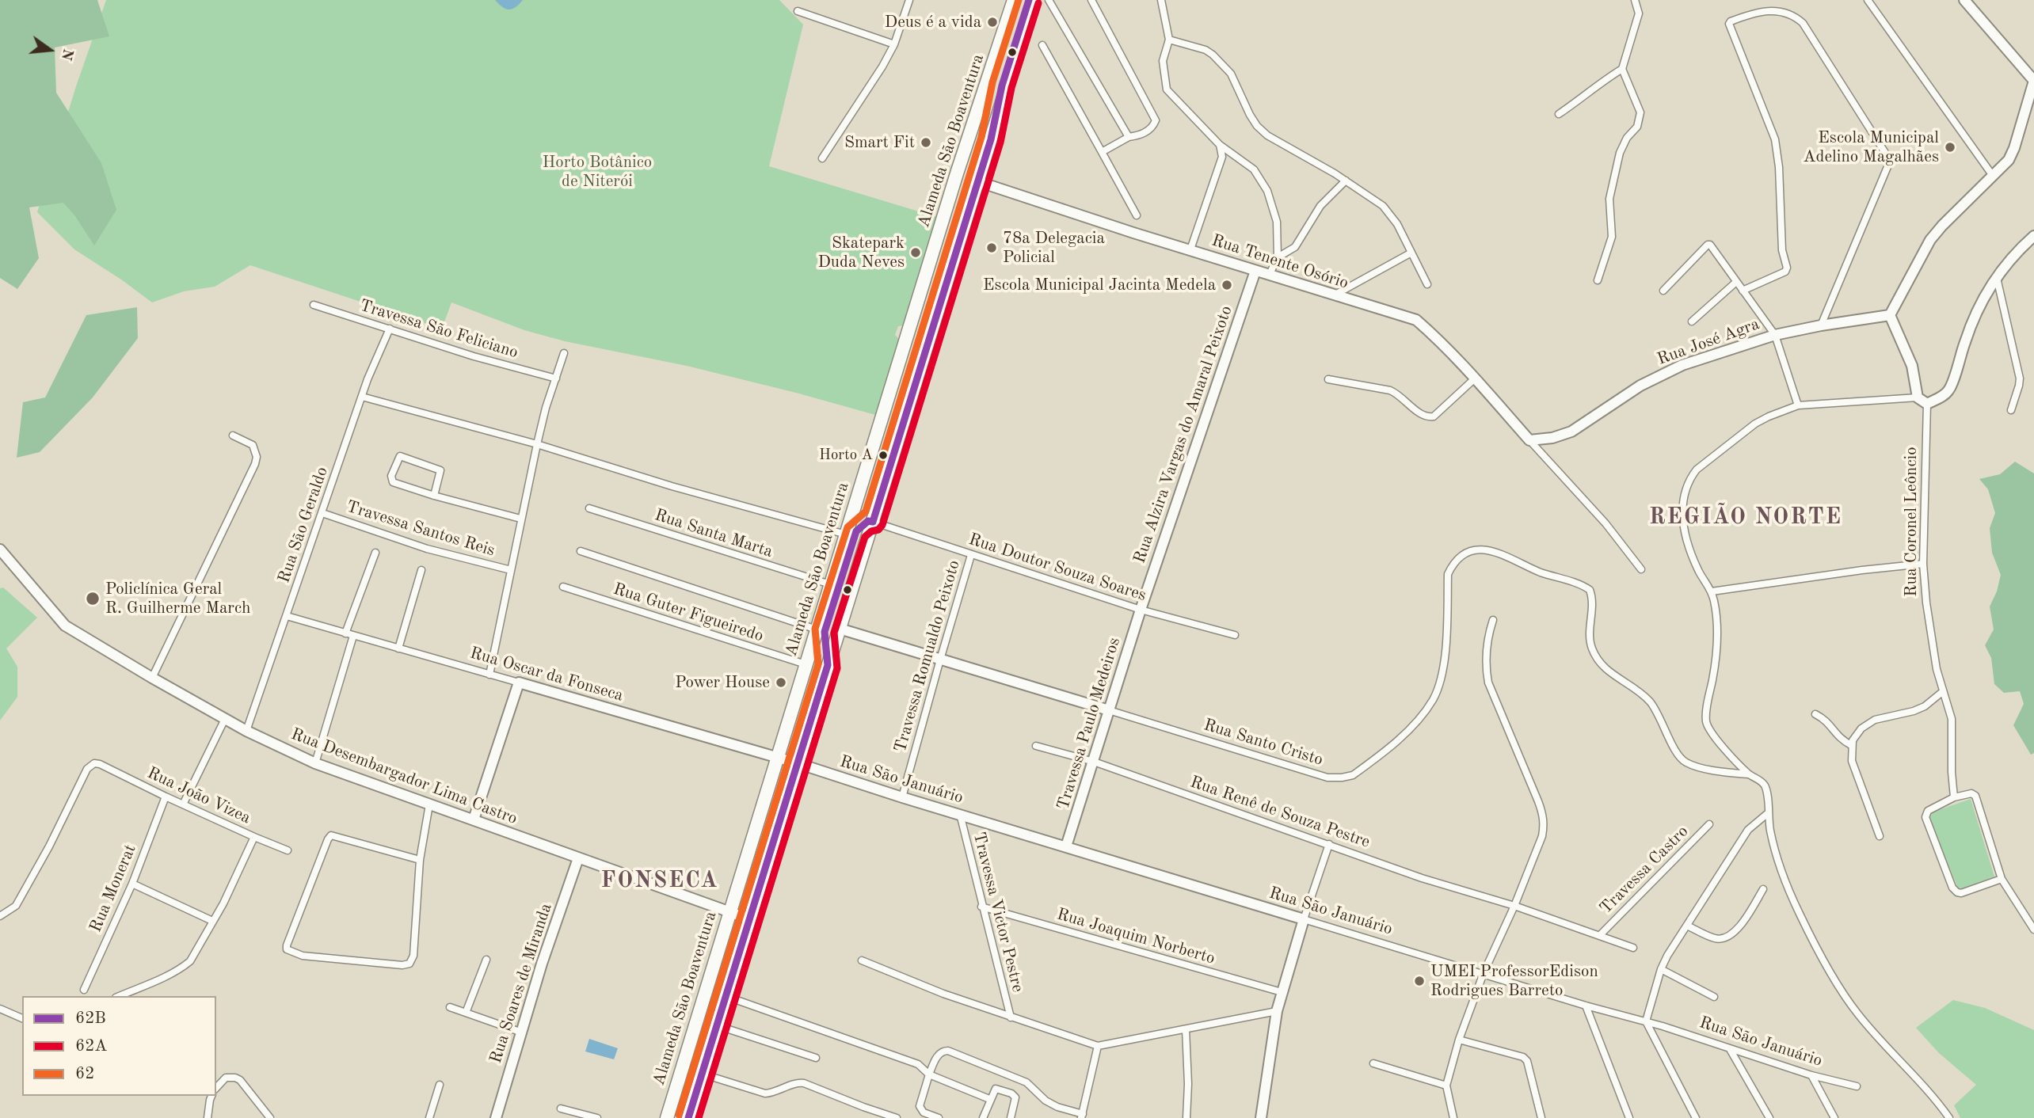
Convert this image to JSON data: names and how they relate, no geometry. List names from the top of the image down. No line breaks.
{"streets":{"highway":["Alameda São Boaventura"],"street":["Rua Tenente Osório","Travessa São Feliciano","Rua José Agra","Rua Alzira Vargas do Amaral Peixoto","Rua Coronel Leôncio","Rua São Geraldo","Travessa Santos Reis","Rua Santa Marta","Rua Doutor Souza Soares","Rua Guter Figueiredo","Travessa Romualdo Peixoto","Rua Oscar da Fonseca","Travessa Paulo Medeiros","Rua Santo Cristo","Rua Desembargador Lima Castro","Rua São Januário","Rua João Vizea","Rua Renê de Souza Pestre","Travessa Castro","Rua Monerat","Travessa Victor Pestre","Rua Joaquim Norberto","Rua Soares de Miranda"]},"crossings":[["Alameda São Boaventura","Rua Santa Marta"],["Alameda São Boaventura","Rua Guter Figueiredo"],["Alameda São Boaventura","Rua Oscar da Fonseca"],["Alameda São Boaventura","Rua Desembargador Lima Castro"],["Rua Tenente Osório","Rua José Agra"],["Rua Tenente Osório","Rua Alzira Vargas do Amaral Peixoto"],["Travessa São Feliciano","Rua São Geraldo"],["Rua Alzira Vargas do Amaral Peixoto","Rua Doutor Souza Soares"],["Rua Alzira Vargas do Amaral Peixoto","Travessa Paulo Medeiros"],["Rua São Geraldo","Travessa Santos Reis"],["Rua São Geraldo","Rua Oscar da Fonseca"],["Rua São Geraldo","Rua Desembargador Lima Castro"],["Rua Doutor Souza Soares","Travessa Romualdo Peixoto"],["Rua Doutor Souza Soares","Travessa Paulo Medeiros"],["Travessa Romualdo Peixoto","Rua Santo Cristo"],["Travessa Romualdo Peixoto","Rua São Januário"],["Rua Oscar da Fonseca","Rua São Januário"],["Travessa Paulo Medeiros","Rua Santo Cristo"],["Travessa Paulo Medeiros","Rua São Januário"],["Travessa Paulo Medeiros","Rua Renê de Souza Pestre"],["Rua Desembargador Lima Castro","Rua Soares de Miranda"],["Rua São Januário","Travessa Victor Pestre"],["Rua João Vizea","Rua Monerat"],["Rua Renê de Souza Pestre","Travessa Castro"],["Travessa Victor Pestre","Rua Joaquim Norberto"]],"districts":["REGIÃO NORTE","FONSECA"],"parks":["Horto Botânico de Niterói"],"places":["Deus é a vida","Smart Fit","Escola Municipal Adelino Magalhães","78a Delegacia Policial","Skatepark Duda Neves","Escola Municipal Jacinta Medela","Horto A","Policlínica Geral R. Guilherme March","Power House","UMEI ProfessorEdison Rodrigues Barreto"],"lines":["transit line 62B","transit line 62","transit line 62A"],"legend":["62B","62A","62"],"north":"right"}
